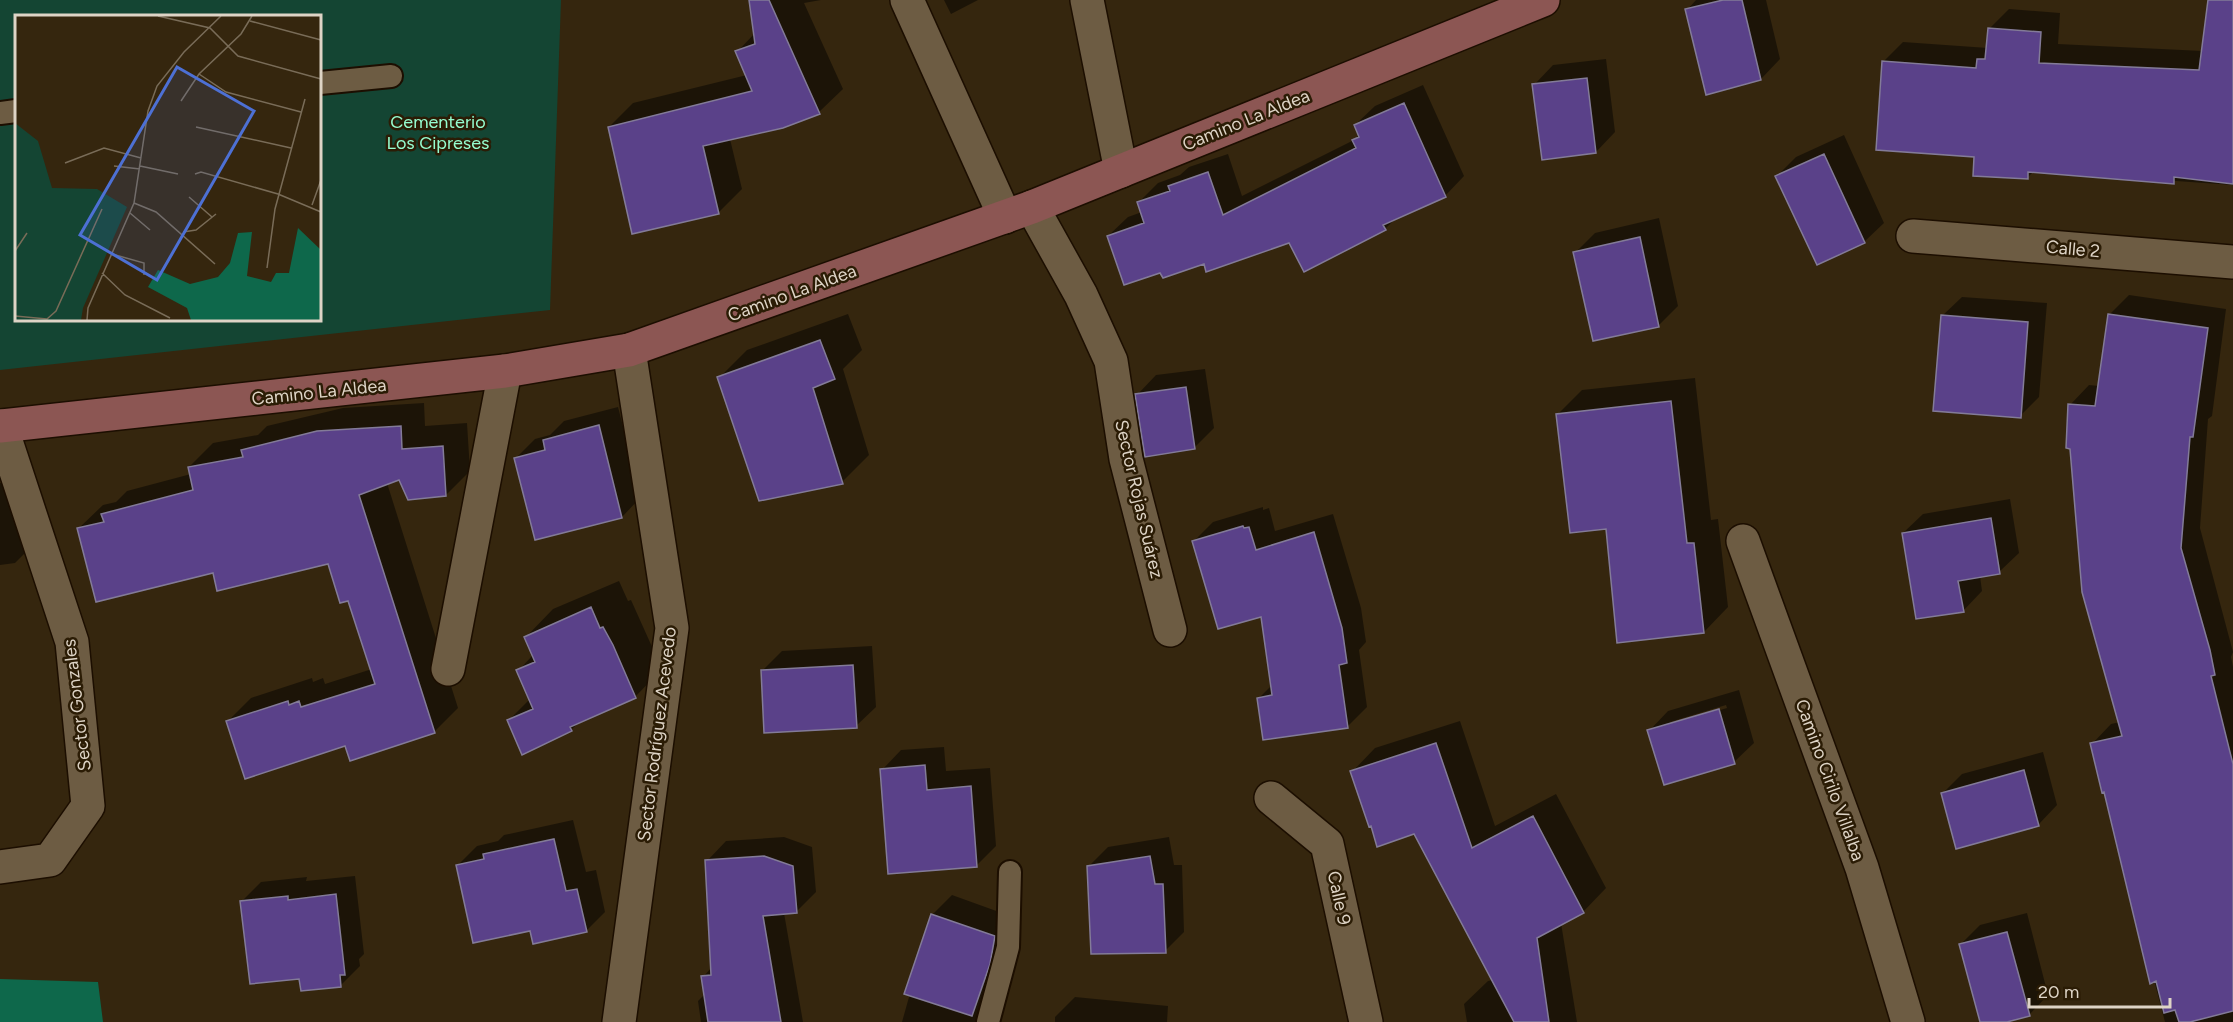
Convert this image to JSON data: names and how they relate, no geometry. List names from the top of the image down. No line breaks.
{"streets":{"street":["Camino La Aldea","Calle 2","Sector Rojas Suárez","Sector Gonzales","Sector Rodríguez Acevedo","Camino Cirilo Villalba","Calle 9"]},"crossings":[["Camino La Aldea","Sector Rojas Suárez"],["Camino La Aldea","Sector Gonzales"],["Camino La Aldea","Sector Rodríguez Acevedo"]],"parks":["Cementerio Los Cipreses"],"scale_bar":"20 m"}
